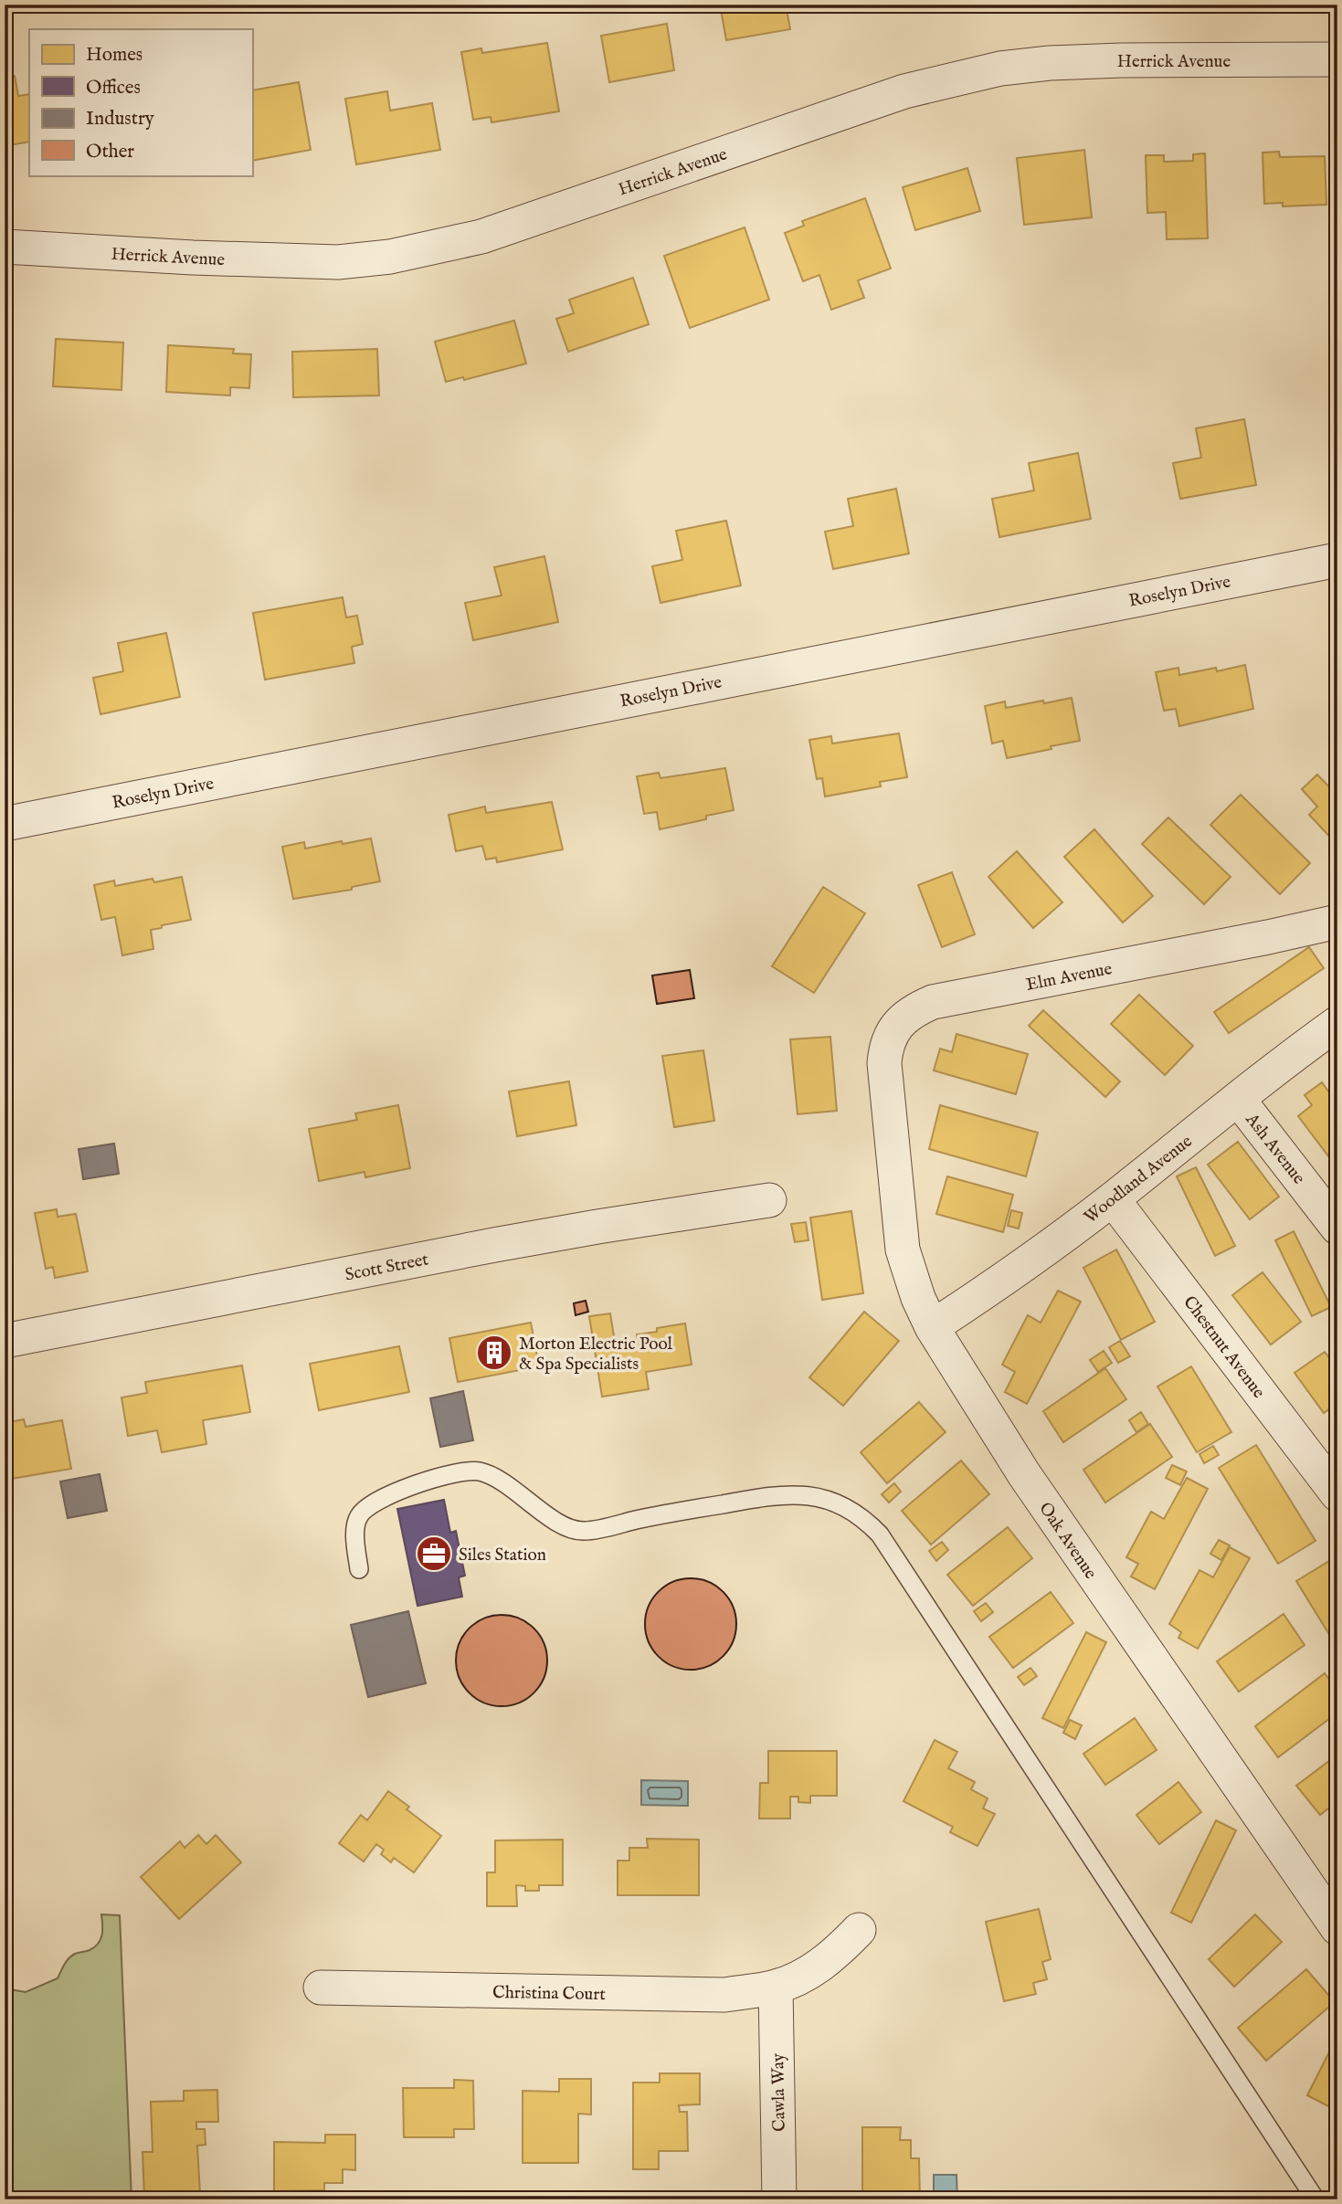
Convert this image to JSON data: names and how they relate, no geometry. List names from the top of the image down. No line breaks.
{"streets":{"street":["Herrick Avenue","Roselyn Drive","Elm Avenue","Ash Avenue","Woodland Avenue","Scott Street","Chestnut Avenue","Oak Avenue","Christina Court","Cawla Way"]},"crossings":[["Elm Avenue","Oak Avenue"],["Ash Avenue","Woodland Avenue"],["Woodland Avenue","Chestnut Avenue"],["Woodland Avenue","Oak Avenue"],["Christina Court","Cawla Way"]],"places":{"building":["Morton Electric Pool & Spa Specialists"],"office":["Siles Station"]},"legend":["Homes","Offices","Industry","Other"]}
